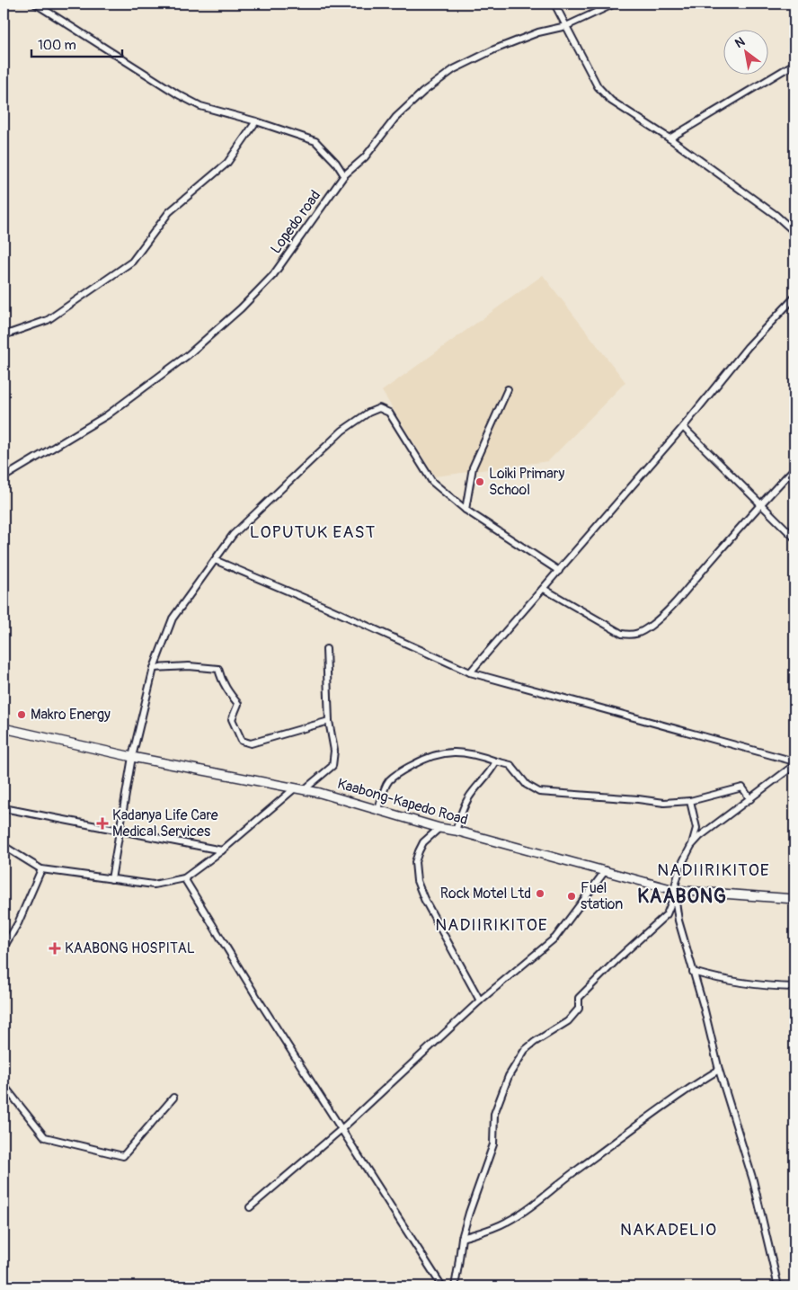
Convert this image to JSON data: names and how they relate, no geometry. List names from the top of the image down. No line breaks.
{"streets":{"main road":["Kaabong-Kapedo Road"],"street":["Lopedo road"]},"districts":["LOPUTUK EAST","NADIIRIKITOE","KAABONG","NADIIRIKITOE","NAKADELIO"],"places":{"other":["Loiki Primary School","Makro Energy","Rock Motel Ltd","Fuel station"],"health":["Kadanya Life Care Medical Services","KAABONG HOSPITAL"]},"scale_bar":"100 m","north":"top left"}
